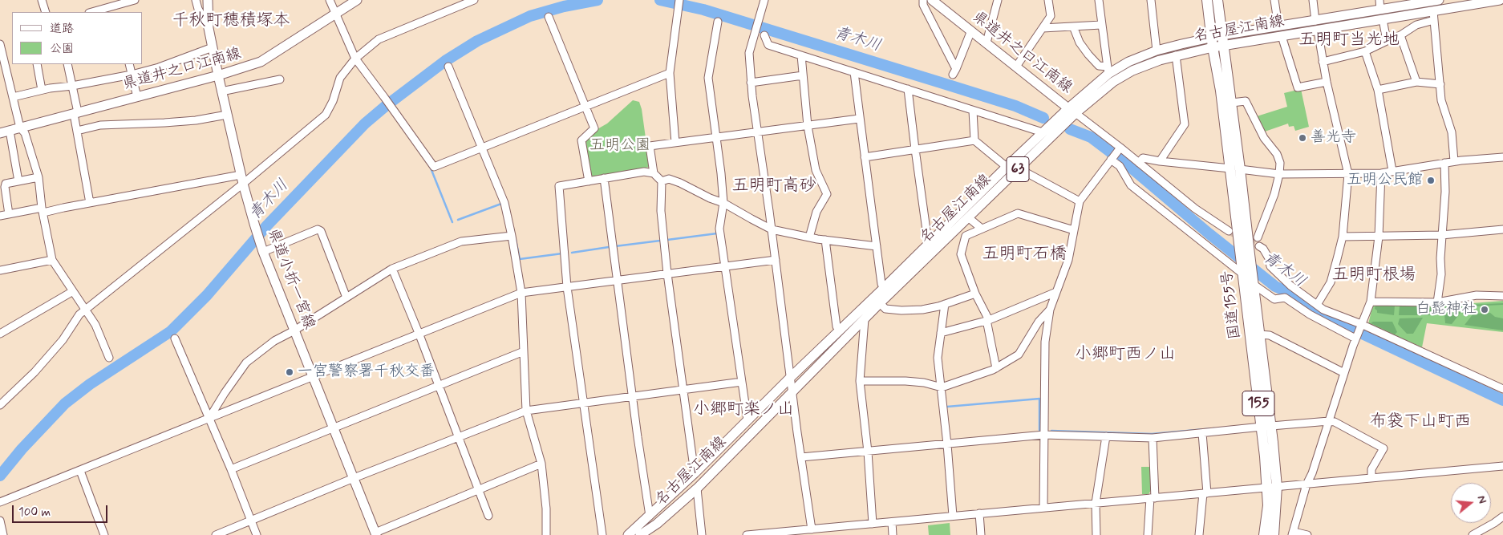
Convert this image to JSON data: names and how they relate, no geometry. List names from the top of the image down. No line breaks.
{"streets":{"highway":["国道155号","155"],"main road":["名古屋江南線","県道井之口江南線","63","県道小折一宮線"]},"crossings":[["名古屋江南線","県道井之口江南線"],["名古屋江南線","国道155号"],["県道井之口江南線","県道小折一宮線"]],"districts":["千秋町穂積塚本","五明町当光地","五明町高砂","五明町石橋","五明町根場","小郷町西ノ山","小郷町楽ノ山","布袋下山町西"],"water":["青木川"],"parks":["五明公園"],"places":["善光寺","五明公民館","白髭神社","一宮警察署千秋交番"],"legend":["道路","公園"],"scale_bar":"100 m","north":"right"}
